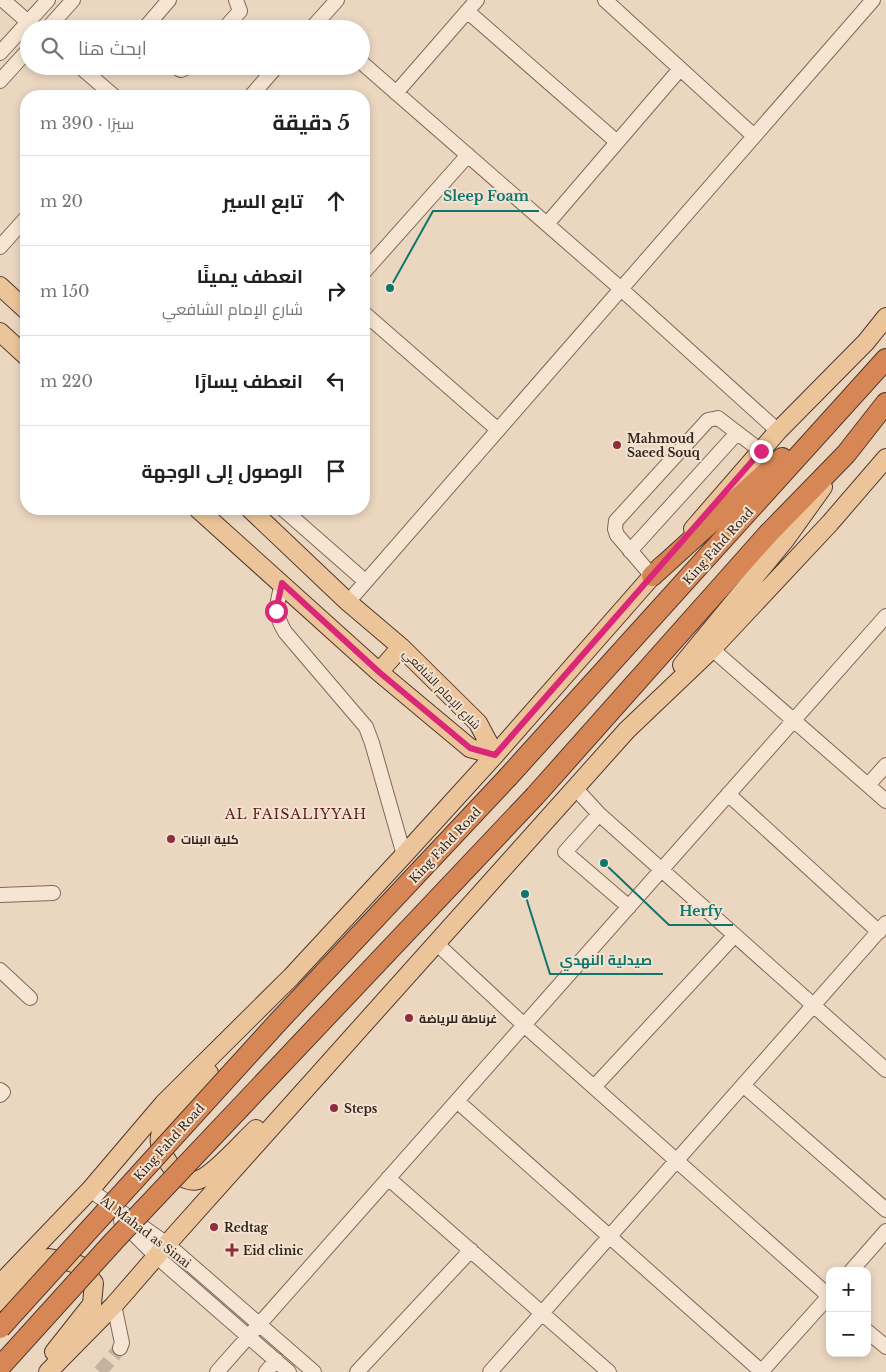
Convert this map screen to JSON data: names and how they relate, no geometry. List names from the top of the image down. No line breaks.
{"streets":{"highway":["King Fahd Road"],"main road":["شارع الإمام الشافعي"],"street":["Al Mahad as Sinai"]},"districts":["AL FAISALIYYAH"],"places":{"other":["Sleep Foam","Mahmoud Saeed Souq","كلية البنات","Herfy","صيدلية النهدي","غرناطة للرياضة","Steps","Redtag"],"health":["Eid clinic"]},"page":{"search":"ابحث هنا","heading":["5 دقيقة","سيرًا · 390 m"],"list":[["تابع السير","20 m"],["انعطف يمينًا","شارع الإمام الشافعي","150 m"],["انعطف يسارًا","220 m"],"الوصول إلى الوجهة"],"map_buttons":["+","−"]}}
